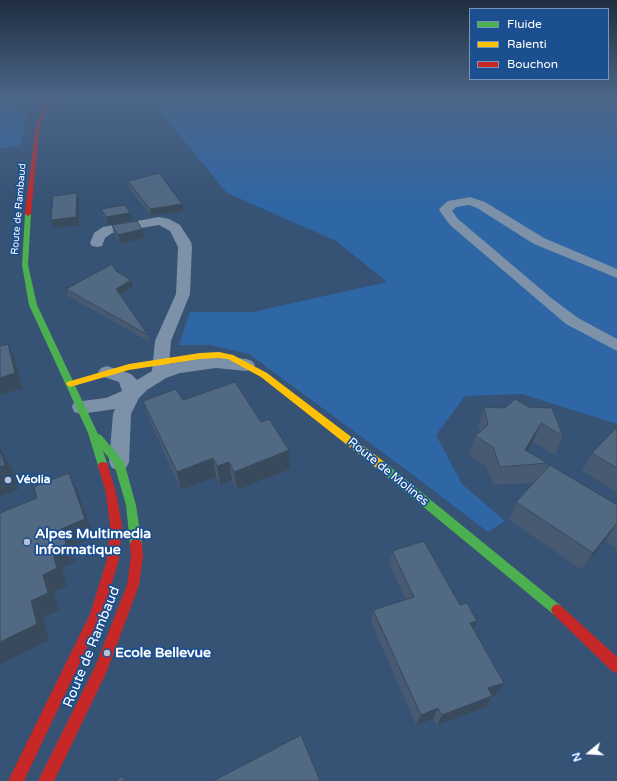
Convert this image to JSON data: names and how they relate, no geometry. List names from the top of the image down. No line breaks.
{"streets":{"street":["Route de Rambaud","Route de Molines"]},"crossings":[["Route de Rambaud","Route de Molines"]],"places":["Véolia","Alpes Multimedia Informatique","Ecole Bellevue"],"legend":["Fluide","Ralenti","Bouchon"],"north":"left"}
